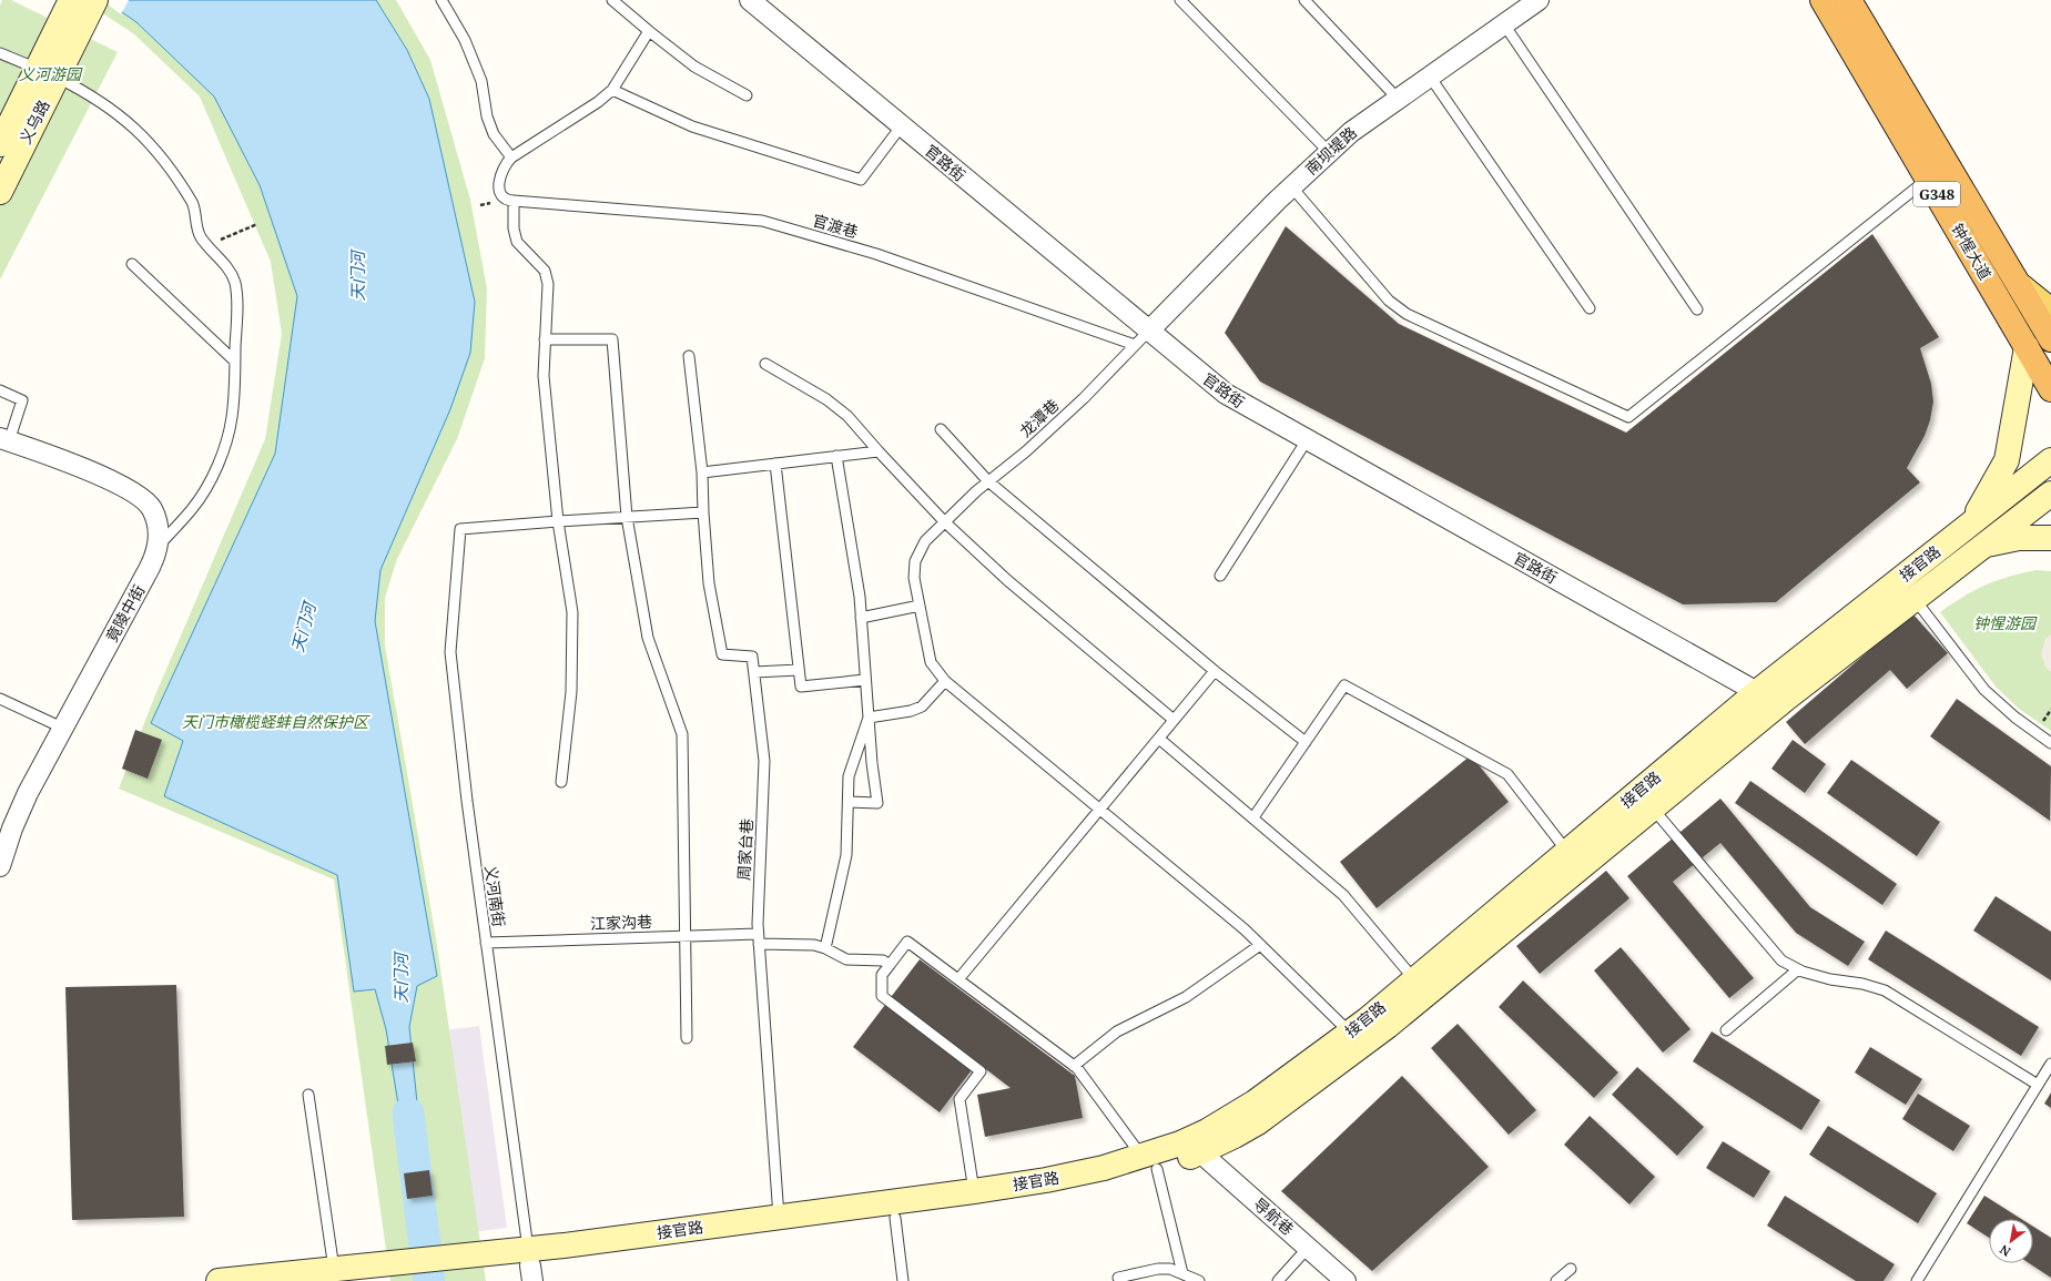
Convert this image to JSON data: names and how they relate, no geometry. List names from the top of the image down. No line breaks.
{"streets":{"highway":["G348","钟惺大道"],"main road":["义乌路","接官路"],"street":["南坝堤路","官路街","竟陵中街","导航巷"],"lane":["官渡巷","龙潭巷","周家台巷","义河南街","江家沟巷"]},"crossings":[["南坝堤路","官路街"],["南坝堤路","官渡巷"],["南坝堤路","龙潭巷"],["官路街","官渡巷"],["官路街","龙潭巷"],["官路街","接官路"],["官渡巷","龙潭巷"],["龙潭巷","接官路"],["接官路","周家台巷"],["接官路","义河南街"],["接官路","导航巷"],["周家台巷","江家沟巷"],["义河南街","江家沟巷"]],"water":["天门河"],"parks":["义河游园","钟惺游园","天门市橄榄蛏蚌自然保护区"],"north":"bottom left"}
